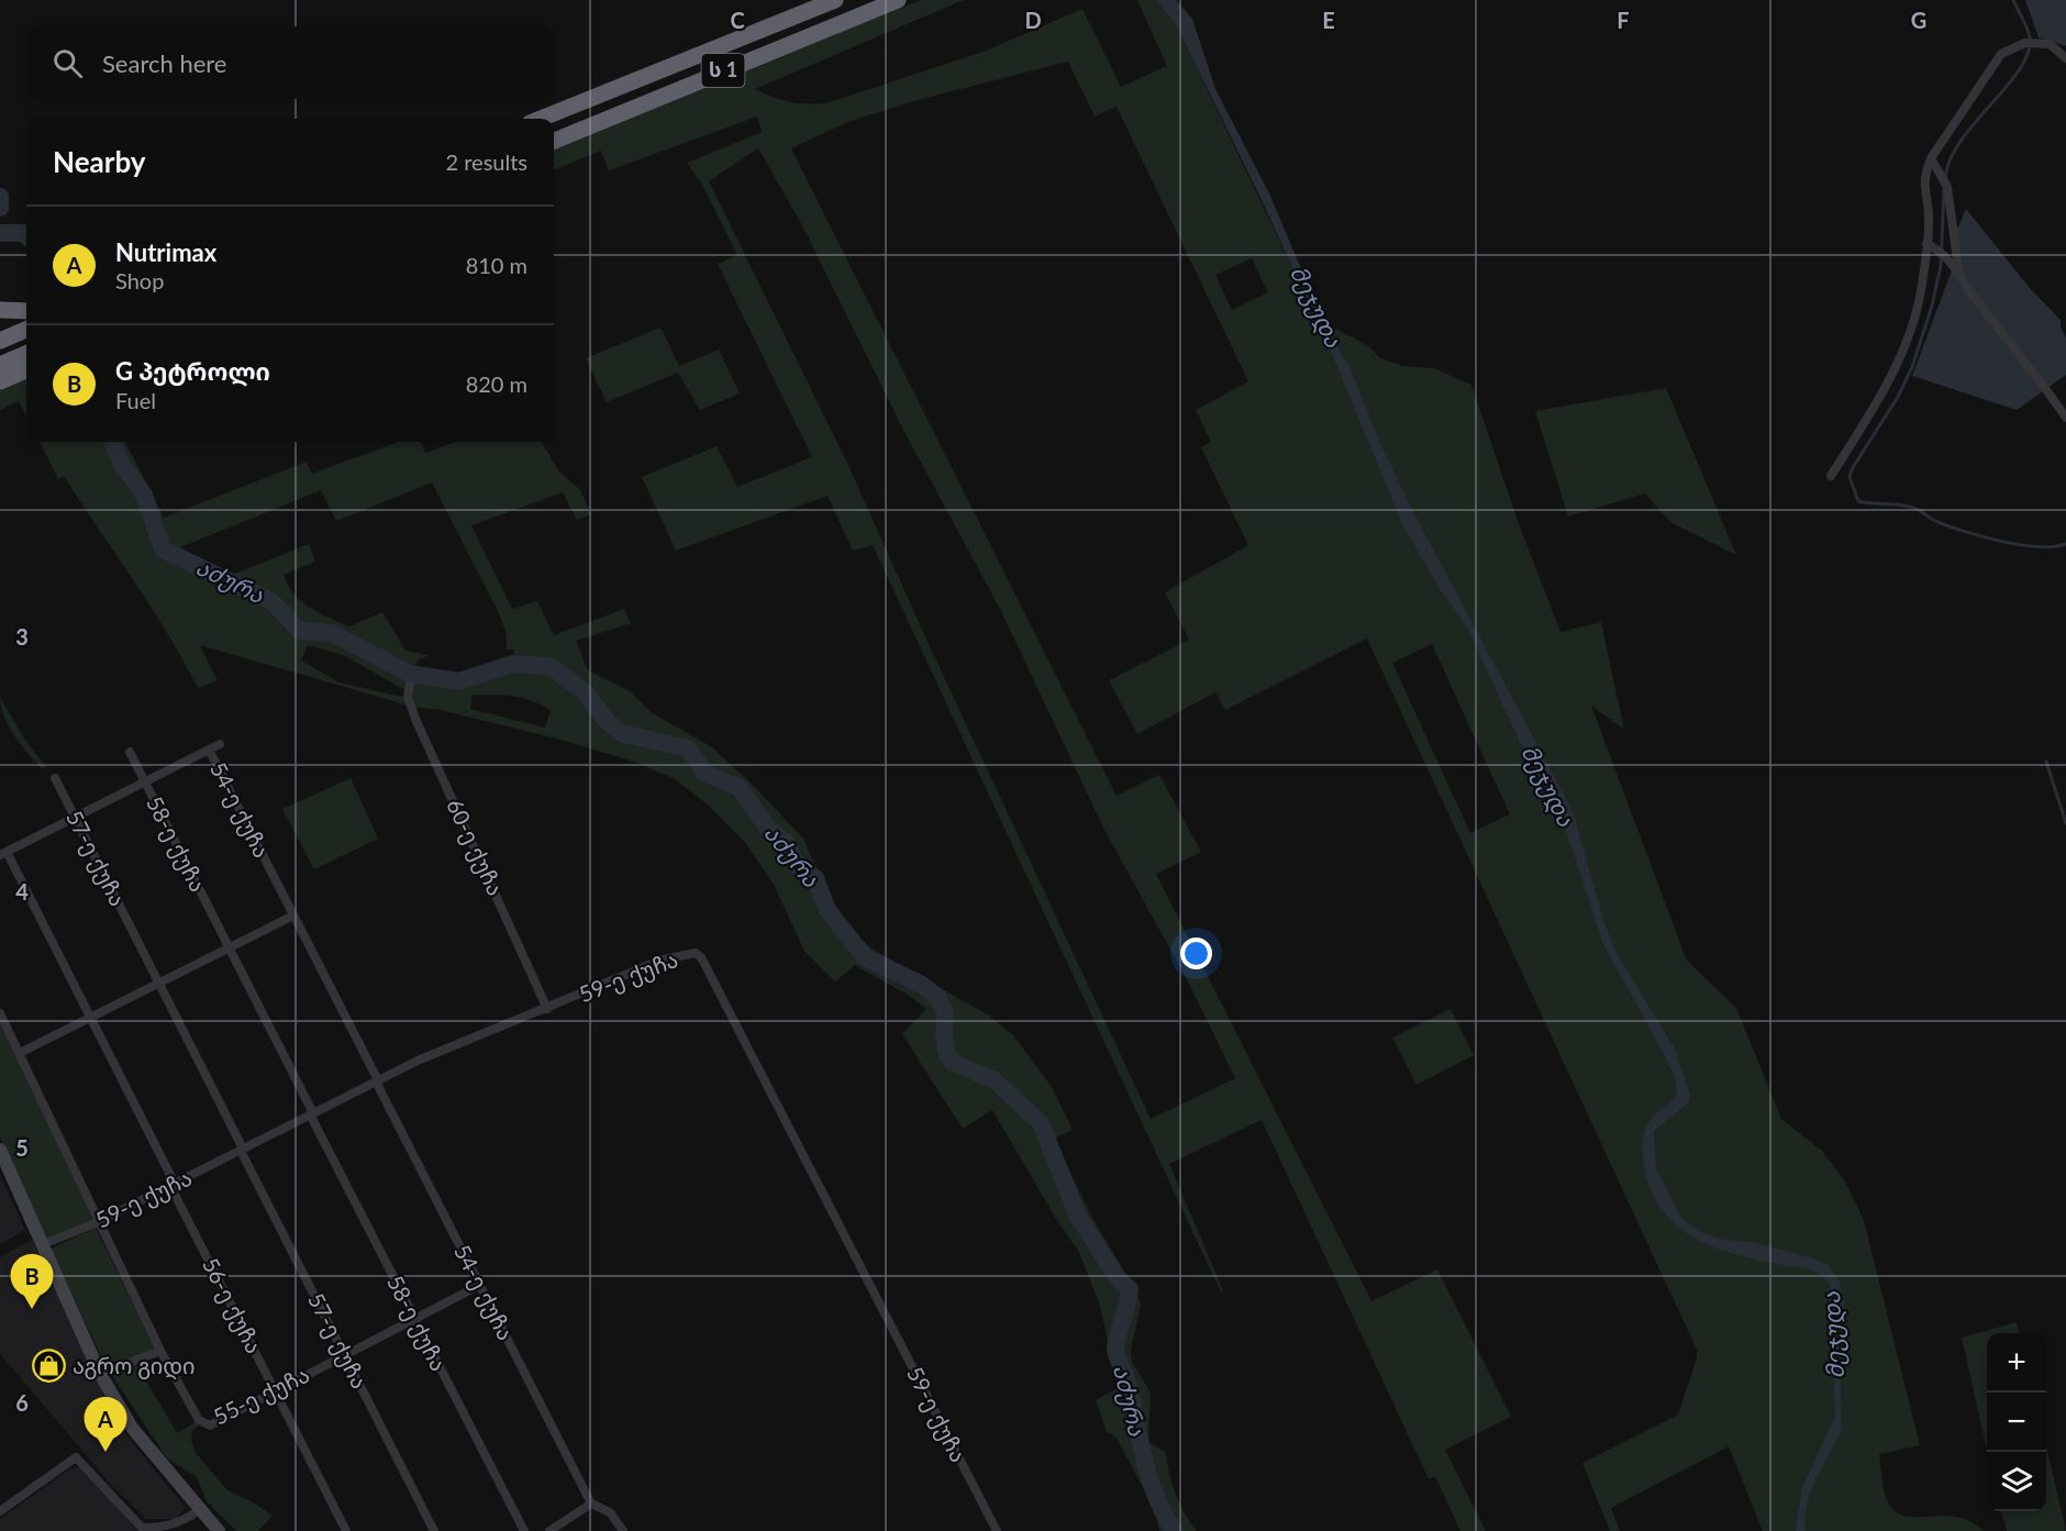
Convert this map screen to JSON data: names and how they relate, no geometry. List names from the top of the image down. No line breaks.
{"streets":{"highway":["ს 1"],"street":["54-ე ქუჩა","58-ე ქუჩა","60-ე ქუჩა","57-ე ქუჩა","59-ე ქუჩა","56-ე ქუჩა","55-ე ქუჩა"]},"crossings":[["54-ე ქუჩა","58-ე ქუჩა"],["54-ე ქუჩა","57-ე ქუჩა"],["54-ე ქუჩა","59-ე ქუჩა"],["54-ე ქუჩა","56-ე ქუჩა"],["54-ე ქუჩა","55-ე ქუჩა"],["58-ე ქუჩა","59-ე ქუჩა"],["58-ე ქუჩა","55-ე ქუჩა"],["60-ე ქუჩა","59-ე ქუჩა"],["57-ე ქუჩა","59-ე ქუჩა"],["57-ე ქუჩა","55-ე ქუჩა"],["59-ე ქუჩა","56-ე ქუჩა"],["59-ე ქუჩა","55-ე ქუჩა"],["56-ე ქუჩა","55-ე ქუჩა"]],"water":["მეჯუდა","აძურა"],"places":{"shop":["აგრო გიდი"]},"page":{"search":"Search here","heading":["Nearby","2 results"],"list":[{"mark":"A","name":"Nutrimax","note":"Shop","value":"810 m"},{"mark":"B","name":"G პეტროლი","note":"Fuel","value":"820 m"}],"pins":["B","A"],"map_buttons":["+","−"]},"grid":{"columns":["C","D","E","F","G"],"rows":["3","4","5","6"]}}
